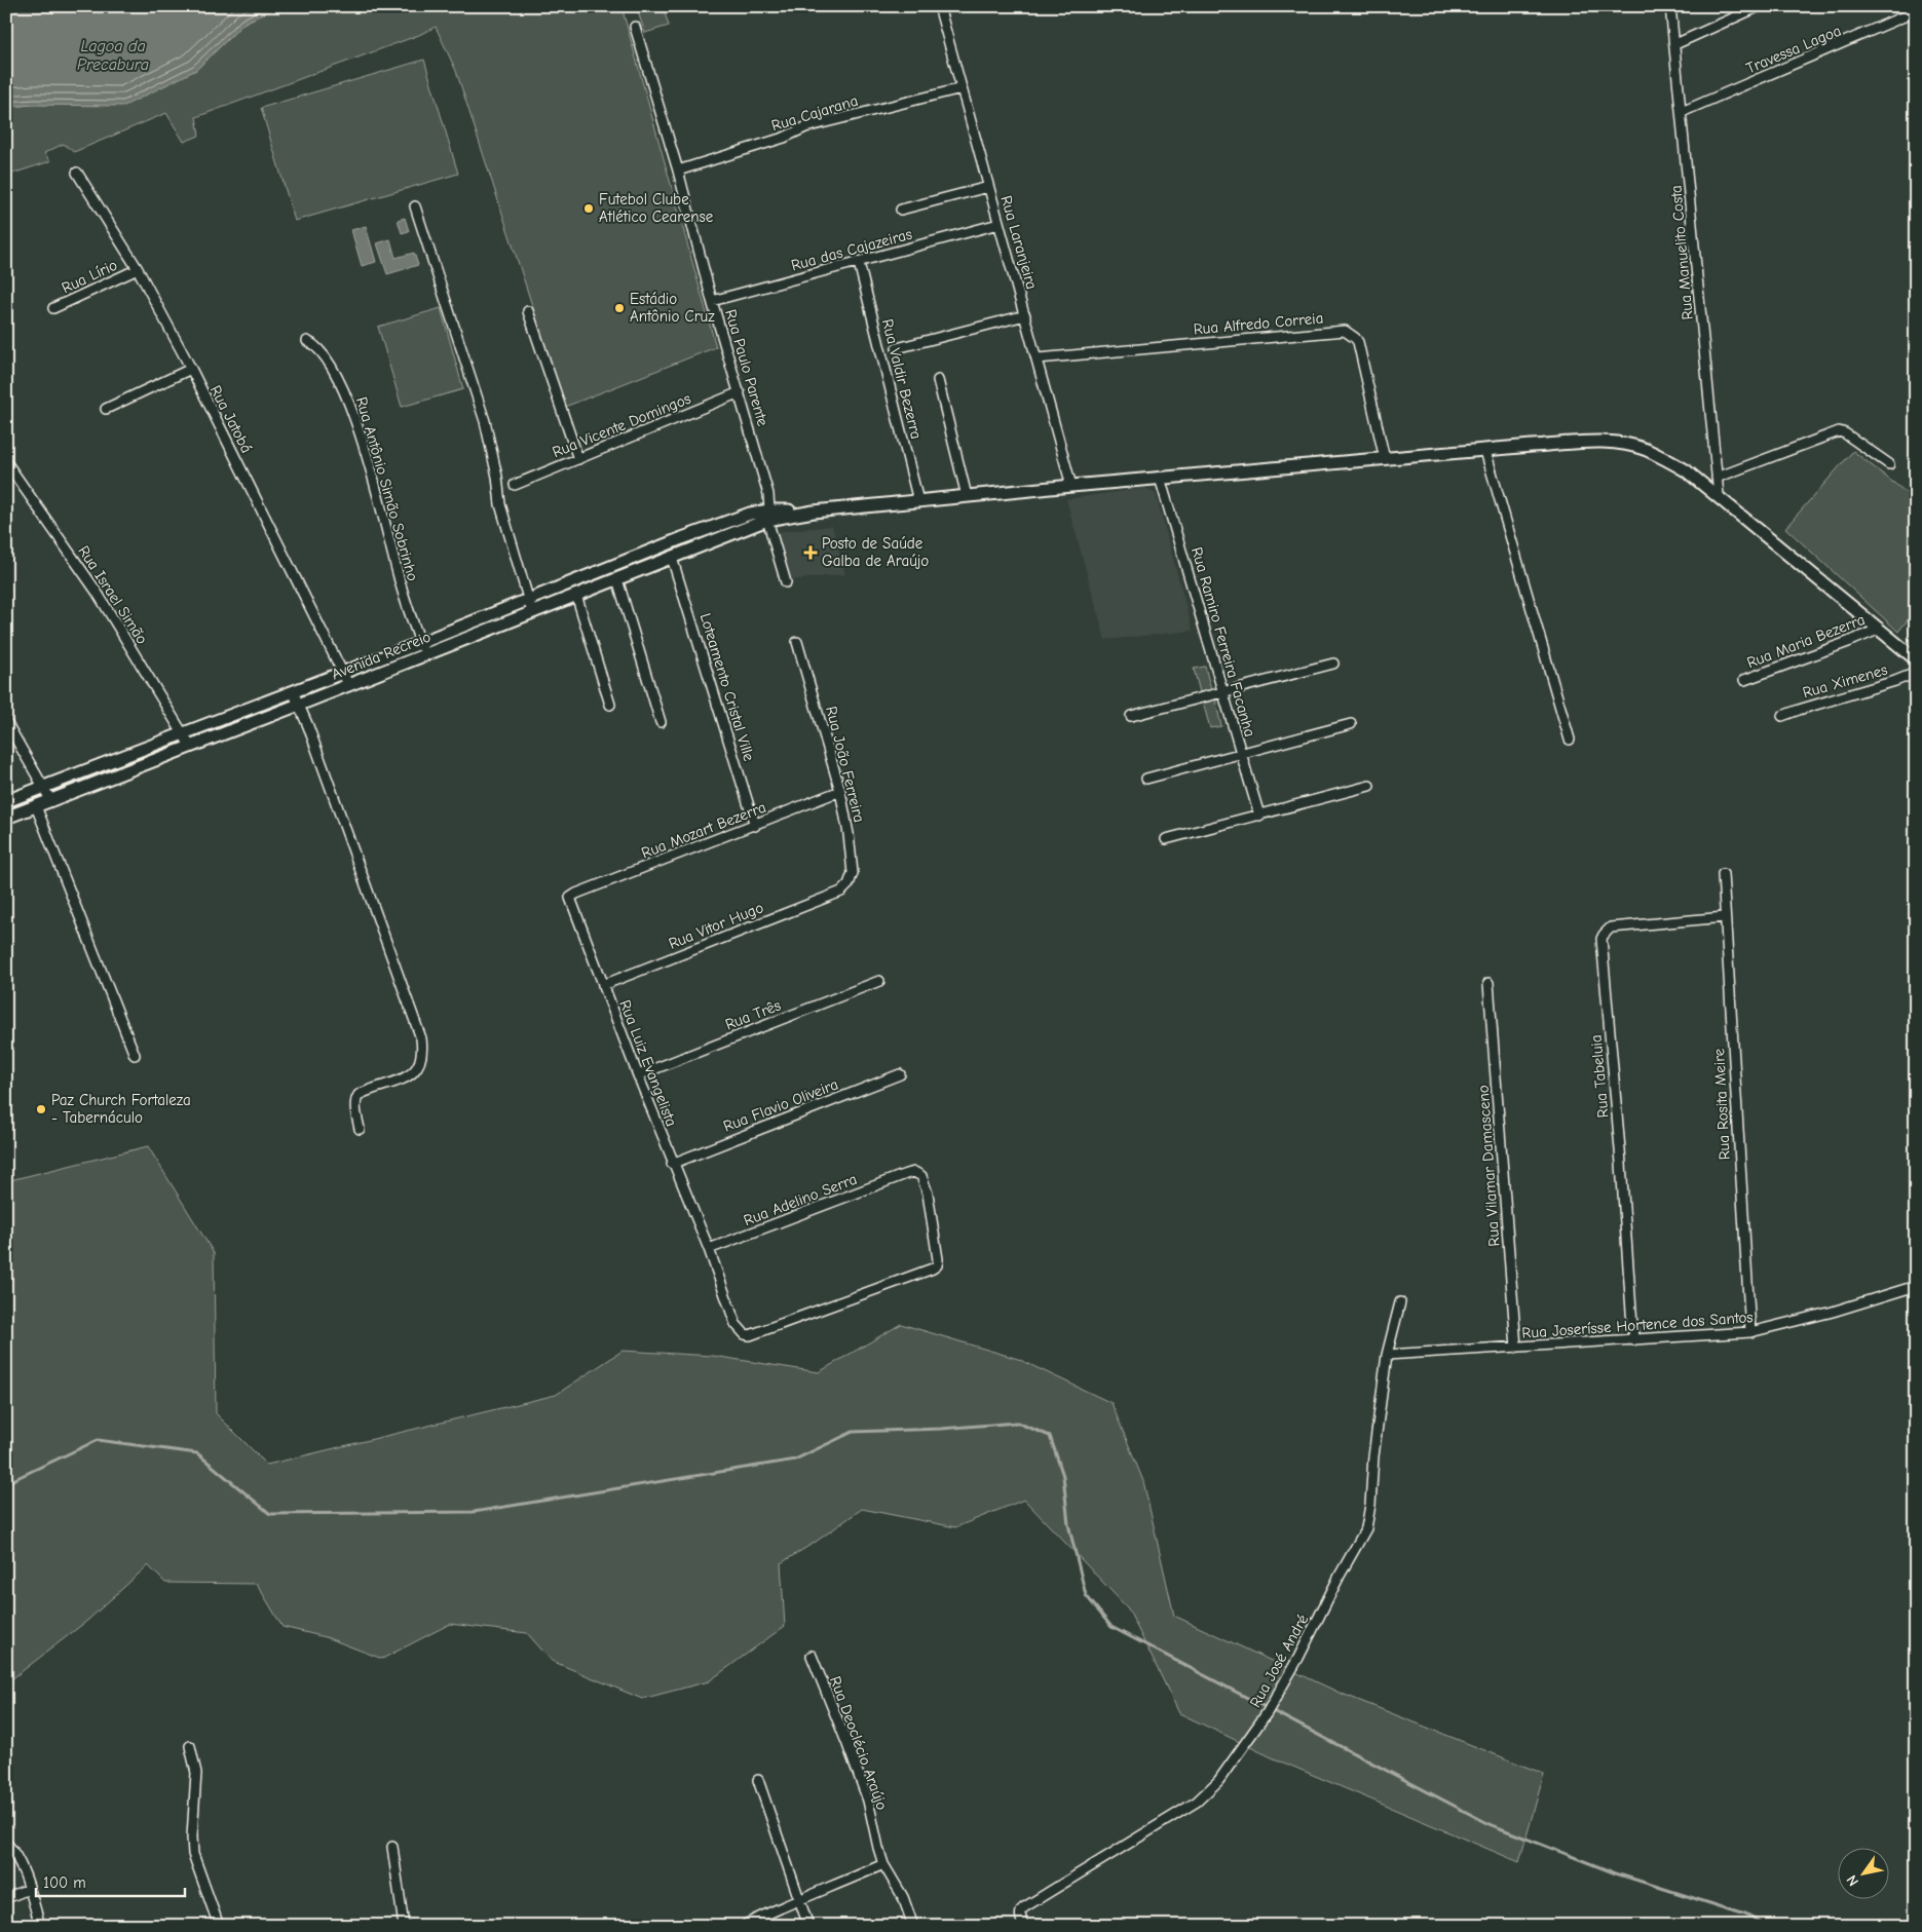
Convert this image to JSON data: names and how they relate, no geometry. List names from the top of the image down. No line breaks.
{"streets":{"main road":["Avenida Recreio"],"street":["Travessa Lagoa","Rua Cajarana","Rua Laranjeira","Rua das Cajazeiras","Rua Manuelito Costa","Rua Lírio","Rua Alfredo Correia","Rua Paulo Parente","Rua Valdir Bezerra","Rua Jatobá","Rua Vicente Domingos","Rua Antônio Simão Sobrinho","Rua Israel Simão","Rua Maria Bezerra","Rua Ramiro Ferreira Facanha","Rua Ximenes","Loteamento Cristal Ville","Rua João Ferreira","Rua Mozart Bezerra","Rua Vitor Hugo","Rua Três","Rua Luiz Evangelista","Rua Tabeluia","Rua Rosita Meire","Rua Flavio Oliveira","Rua Vilamar Damasceno","Rua Adelino Serra","Rua Joserísse Hortence dos Santos","Rua José André","Rua Deoclécio Araújo"]},"crossings":[["Travessa Lagoa","Rua Manuelito Costa"],["Rua Cajarana","Rua Laranjeira"],["Rua Cajarana","Rua Paulo Parente"],["Rua Laranjeira","Rua das Cajazeiras"],["Rua Laranjeira","Rua Alfredo Correia"],["Rua das Cajazeiras","Rua Paulo Parente"],["Rua das Cajazeiras","Rua Valdir Bezerra"],["Rua Lírio","Rua Jatobá"],["Rua Paulo Parente","Rua Vicente Domingos"],["Rua Paulo Parente","Avenida Recreio"],["Rua Jatobá","Avenida Recreio"],["Rua Antônio Simão Sobrinho","Avenida Recreio"],["Rua Israel Simão","Avenida Recreio"],["Avenida Recreio","Loteamento Cristal Ville"],["Loteamento Cristal Ville","Rua Mozart Bezerra"],["Rua João Ferreira","Rua Mozart Bezerra"],["Rua João Ferreira","Rua Vitor Hugo"],["Rua Mozart Bezerra","Rua Luiz Evangelista"],["Rua Vitor Hugo","Rua Luiz Evangelista"],["Rua Três","Rua Luiz Evangelista"],["Rua Luiz Evangelista","Rua Flavio Oliveira"],["Rua Luiz Evangelista","Rua Adelino Serra"],["Rua Tabeluia","Rua Rosita Meire"],["Rua Tabeluia","Rua Joserísse Hortence dos Santos"],["Rua Rosita Meire","Rua Joserísse Hortence dos Santos"],["Rua Vilamar Damasceno","Rua Joserísse Hortence dos Santos"],["Rua Joserísse Hortence dos Santos","Rua José André"]],"water":["Lagoa da Precabura"],"places":{"other":["Futebol Clube Atlético Cearense","Estádio Antônio Cruz","Paz Church Fortaleza - Tabernáculo"],"health":["Posto de Saúde Galba de Araújo"]},"scale_bar":"100 m","north":"bottom left"}
